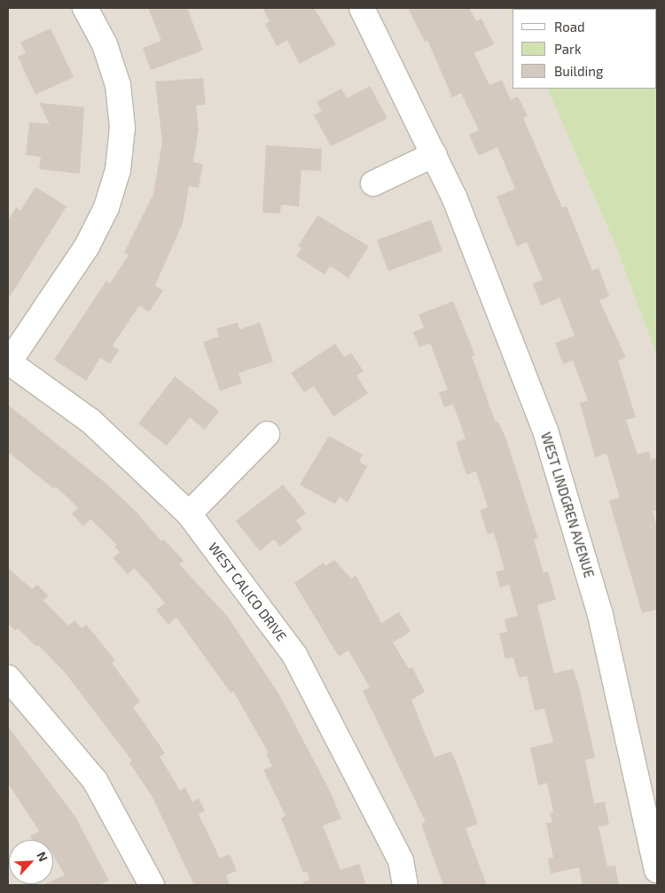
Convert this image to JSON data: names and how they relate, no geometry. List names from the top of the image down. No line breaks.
{"streets":{"street":["WEST LINDGREN AVENUE","WEST CALICO DRIVE"]},"legend":["Road","Park","Building"],"north":"top right"}
